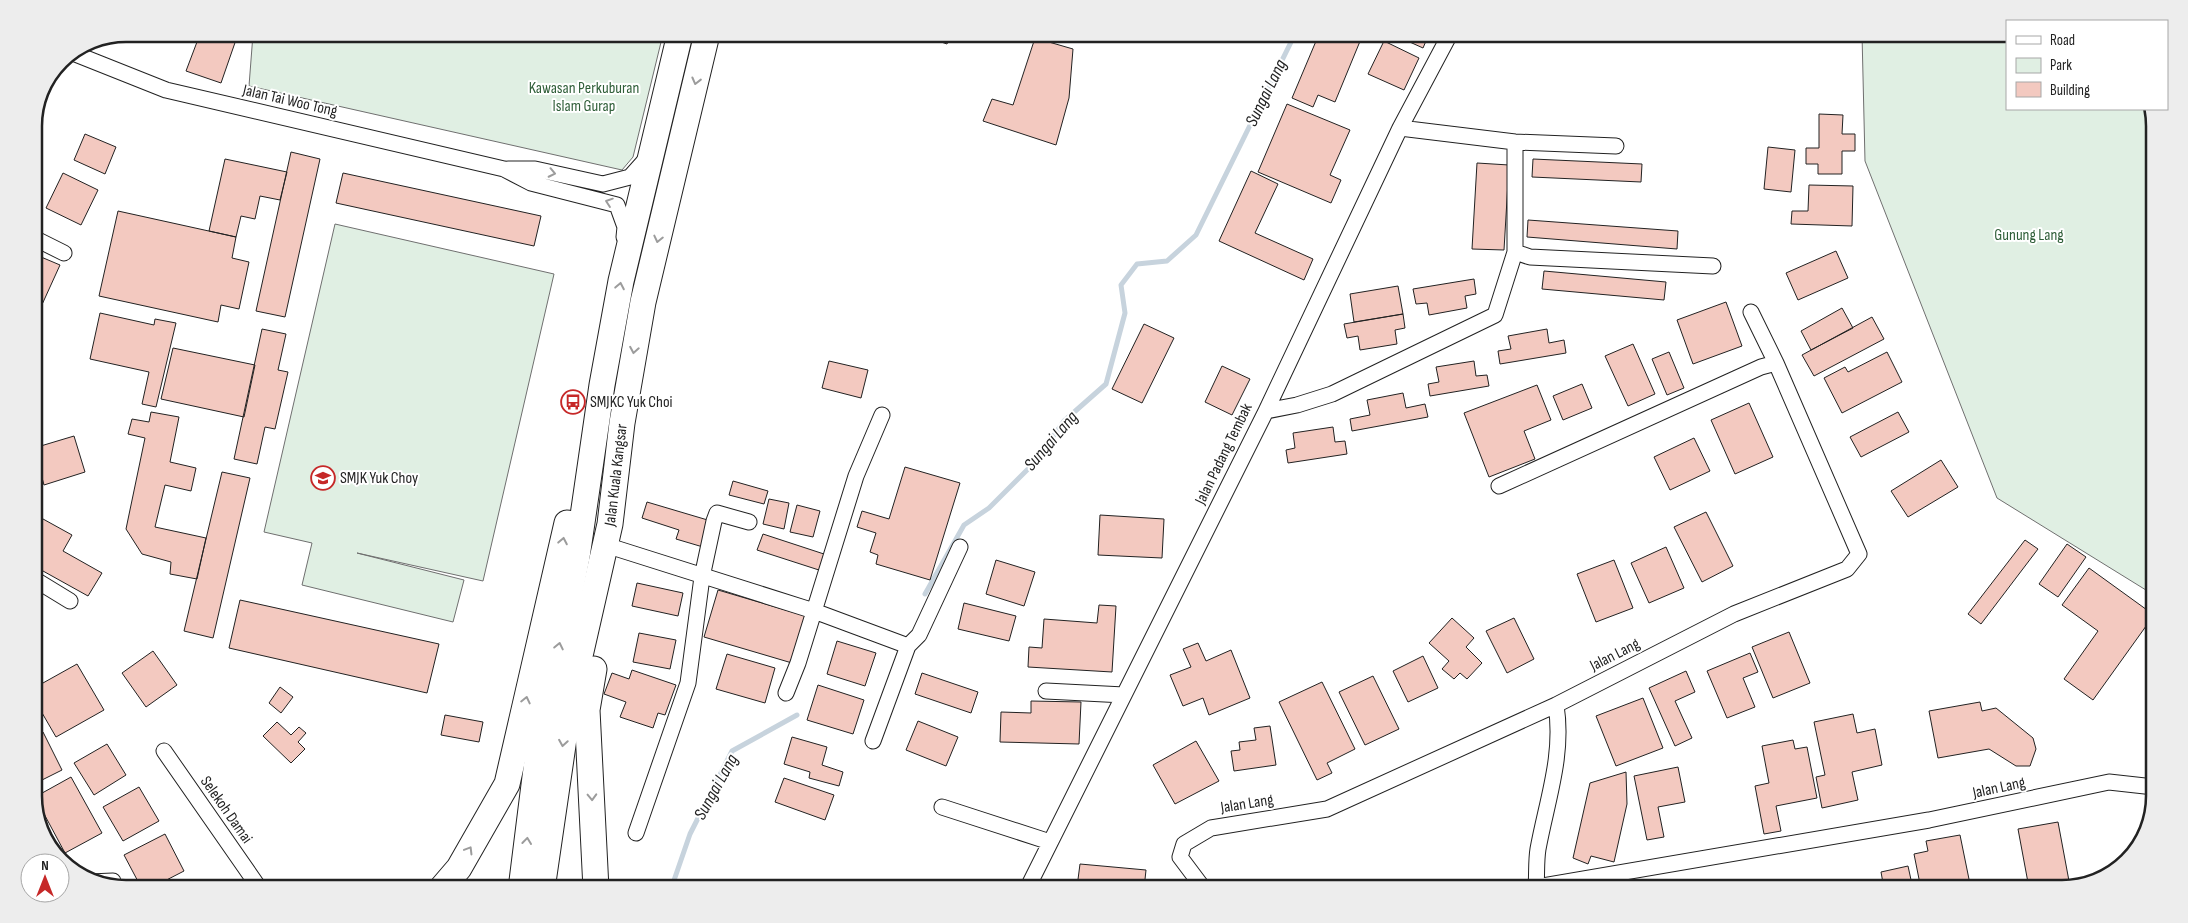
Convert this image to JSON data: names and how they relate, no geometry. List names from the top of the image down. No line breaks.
{"streets":{"highway":["Jalan Kuala Kangsar"],"street":["Jalan Tai Woo Tong","Jalan Padang Tembak","Jalan Lang","Selekoh Damai"]},"crossings":[["Jalan Tai Woo Tong","Jalan Kuala Kangsar"]],"water":["Sungai Lang"],"parks":["Kawasan Perkuburan Islam Gurap","Gunung Lang"],"places":{"bus stop":["SMJKC Yuk Choi"],"school or university":["SMJK Yuk Choy"]},"legend":["Road","Park","Building"],"north":"top"}
